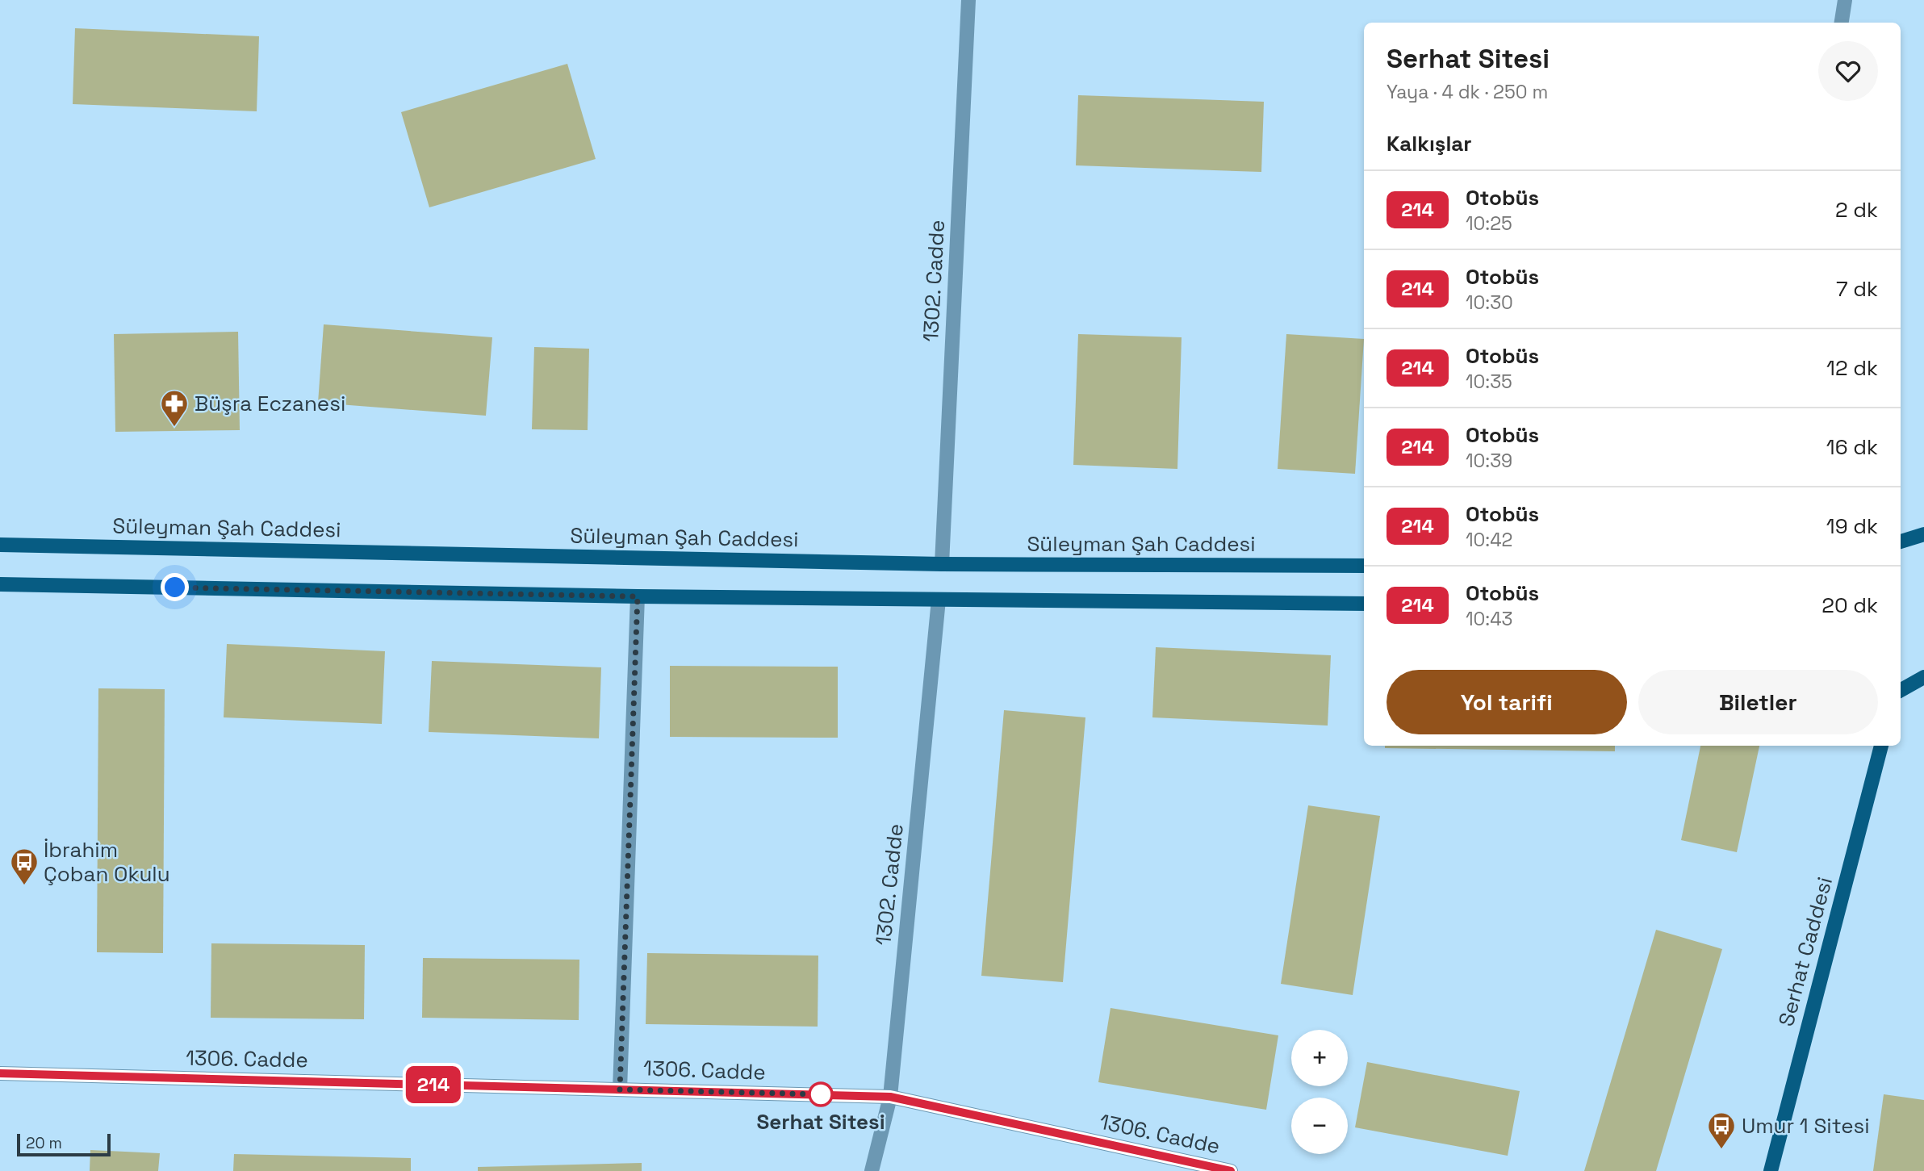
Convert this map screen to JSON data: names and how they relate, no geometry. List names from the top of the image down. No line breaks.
{"streets":{"main road":["Süleyman Şah Caddesi","Serhat Caddesi"],"street":["1302. Cadde","1306. Cadde"]},"crossings":[["1302. Cadde","Süleyman Şah Caddesi"],["1302. Cadde","1306. Cadde"]],"places":{"pharmacy":["Büşra Eczanesi"],"bus stop":["İbrahim Çoban Okulu","Umur 1 Sitesi"],"other":["Serhat Sitesi"]},"lines":["bus line 214"],"scale_bar":"20 m","page":{"on_map":"214","heading":[["Serhat Sitesi","Yaya · 4 dk · 250 m"],"Kalkışlar"],"list":[{"mark":"214","name":"Otobüs","note":"10:25","value":"2 dk"},{"mark":"214","name":"Otobüs","note":"10:30","value":"7 dk"},{"mark":"214","name":"Otobüs","note":"10:35","value":"12 dk"},{"mark":"214","name":"Otobüs","note":"10:39","value":"16 dk"},{"mark":"214","name":"Otobüs","note":"10:42","value":"19 dk"},{"mark":"214","name":"Otobüs","note":"10:43","value":"20 dk"}],"buttons":["Yol tarifi","Biletler"],"map_buttons":["+","−"],"scale":"20 m"}}
